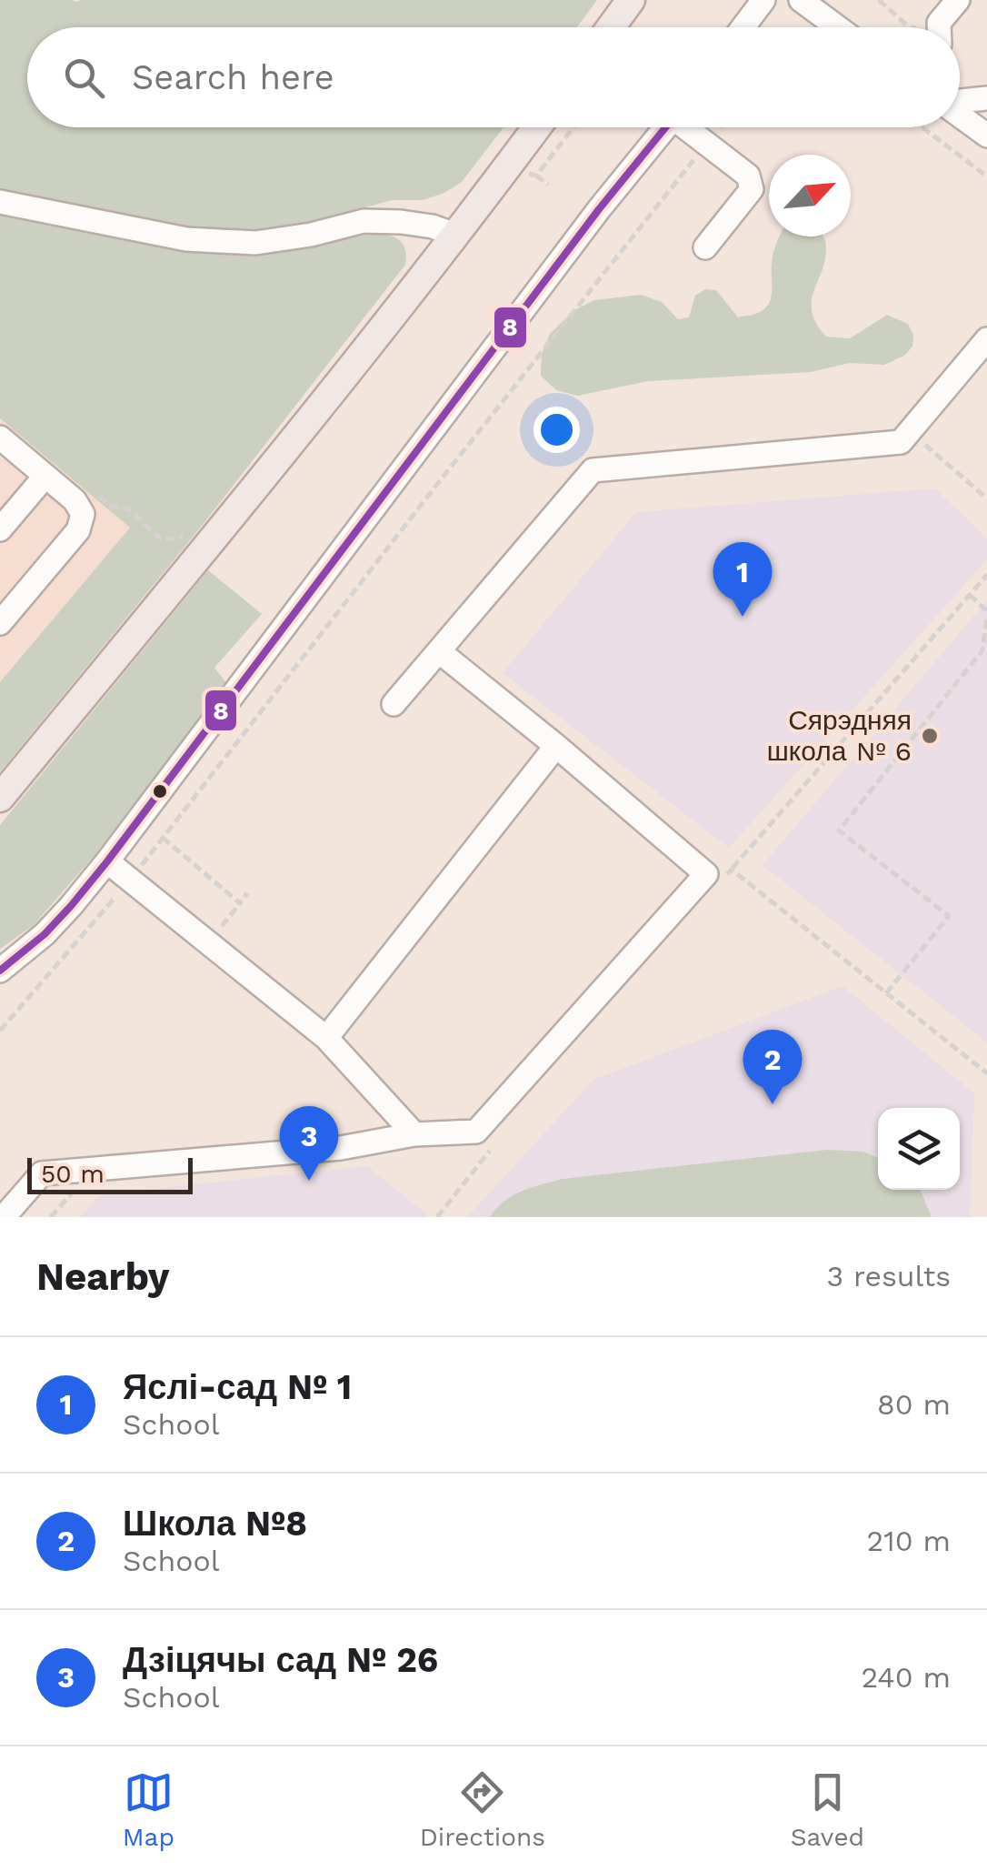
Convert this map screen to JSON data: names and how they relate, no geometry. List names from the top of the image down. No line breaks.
{"places":["Сярэдняя школа № 6"],"lines":["transit line 8"],"scale_bar":"50 m","north":"top right","page":{"search":"Search here","pins":["1","2","3"],"scale":"50 m","heading":["Nearby","3 results"],"list":[{"mark":"1","name":"Яслі-сад № 1","note":"School","value":"80 m"},{"mark":"2","name":"Школа №8","note":"School","value":"210 m"},{"mark":"3","name":"Дзіцячы сад № 26","note":"School","value":"240 m"}],"nav":["Map","Directions","Saved"]}}
